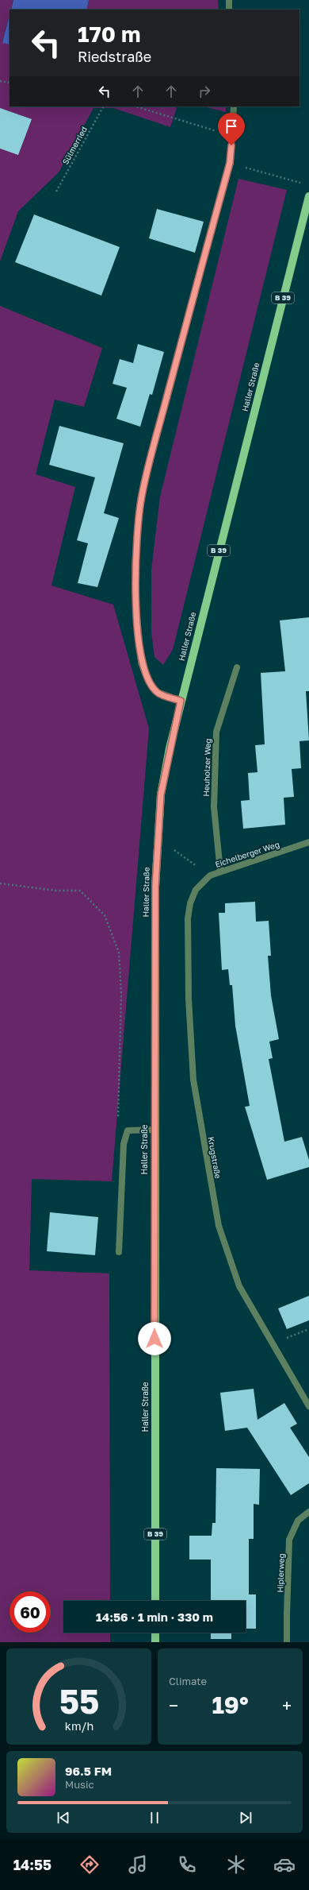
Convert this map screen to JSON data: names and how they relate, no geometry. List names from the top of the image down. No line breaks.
{"streets":{"main road":["B 39","Haller Straße"],"street":["Heuholzer Weg","Eichelberger Weg","Krugstraße","Hiplerweg"],"path":["Sülmerried"]},"crossings":[["Heuholzer Weg","Eichelberger Weg"],["Eichelberger Weg","Krugstraße"]],"page":{"turn":["170 m","Riedstraße"],"limit":"60","trip":"14:56 · 1 min · 330 m","tile":"Climate","heat":["−","19°","+"],"song":["96.5 FM","Music"],"tabs":"14:55","gauge":["55","km/h"]}}
